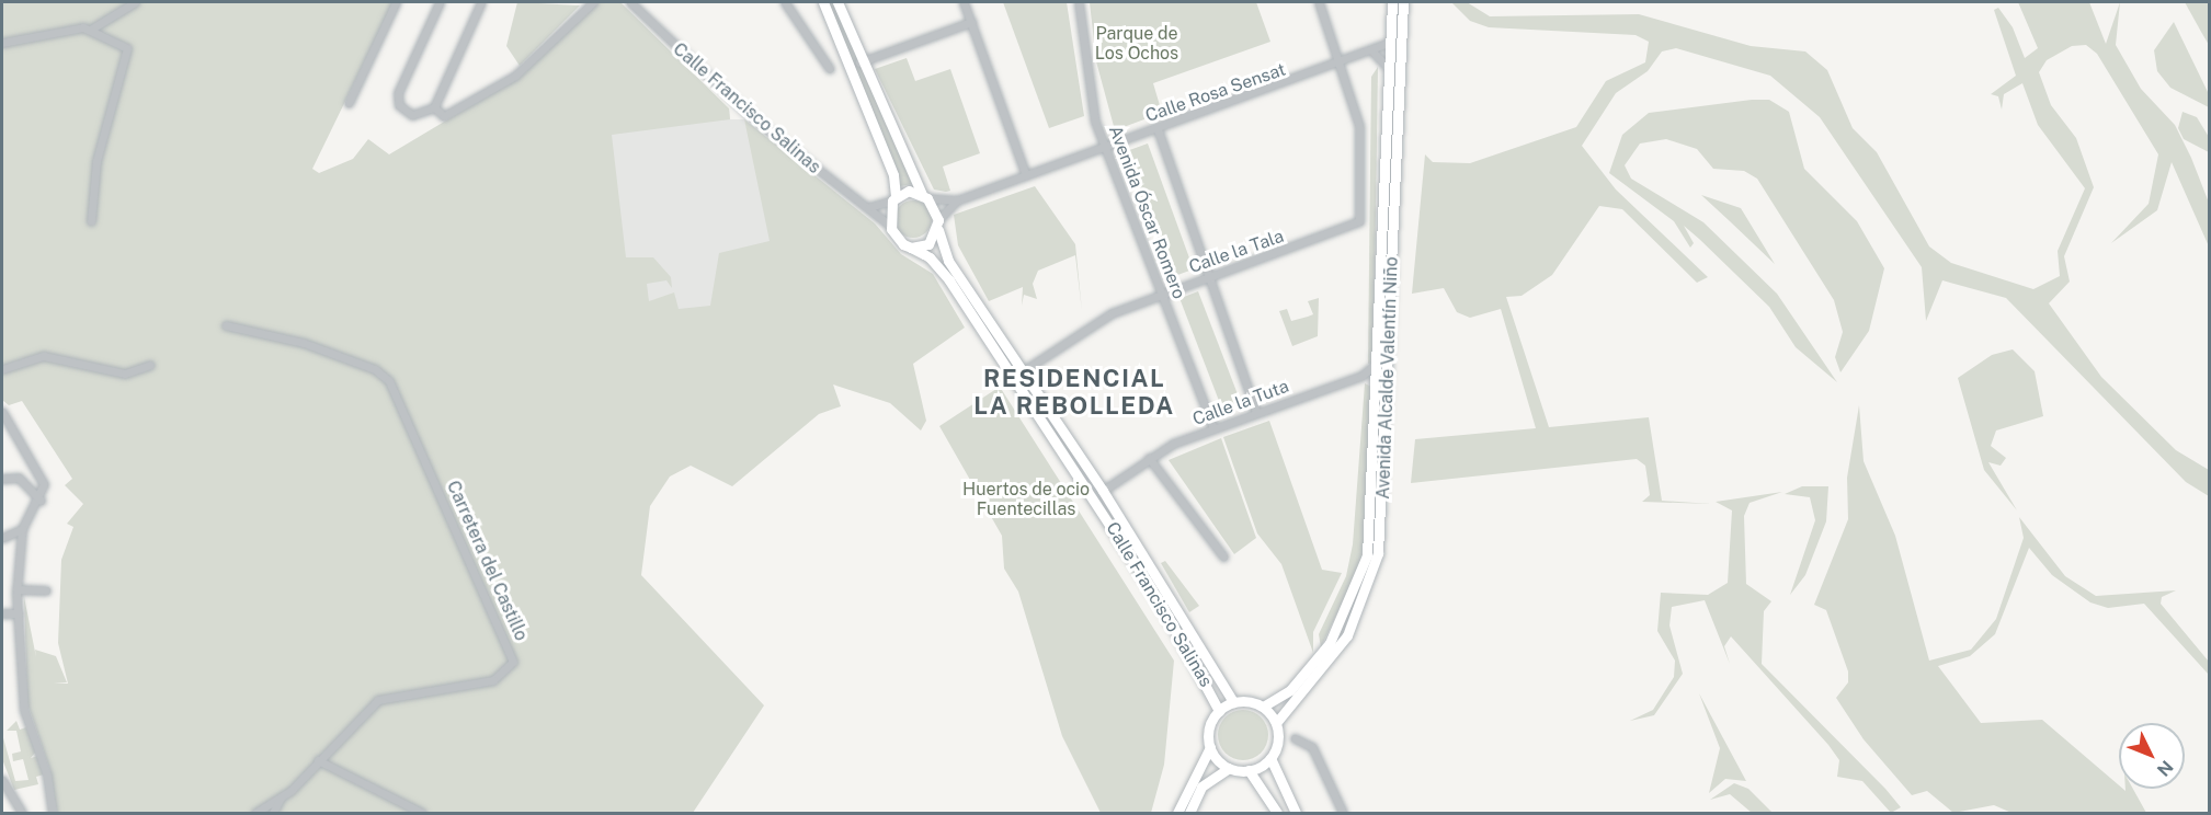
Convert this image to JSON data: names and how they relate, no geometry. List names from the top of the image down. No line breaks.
{"streets":{"main road":["Calle Francisco Salinas","Avenida Alcalde Valentín Niño"],"street":["Calle Rosa Sensat","Avenida Óscar Romero","Calle la Tala","Calle la Tuta","Carretera del Castillo"]},"crossings":[["Calle Rosa Sensat","Calle Francisco Salinas"],["Calle Rosa Sensat","Avenida Óscar Romero"],["Calle Rosa Sensat","Calle la Tala"],["Calle Rosa Sensat","Avenida Alcalde Valentín Niño"],["Calle Francisco Salinas","Calle la Tala"],["Calle Francisco Salinas","Avenida Alcalde Valentín Niño"],["Calle Francisco Salinas","Calle la Tuta"],["Avenida Óscar Romero","Calle la Tala"],["Avenida Óscar Romero","Calle la Tuta"],["Avenida Alcalde Valentín Niño","Calle la Tuta"]],"districts":["RESIDENCIAL LA REBOLLEDA"],"parks":["Parque de Los Ochos","Huertos de ocio Fuentecillas"],"north":"bottom right"}
